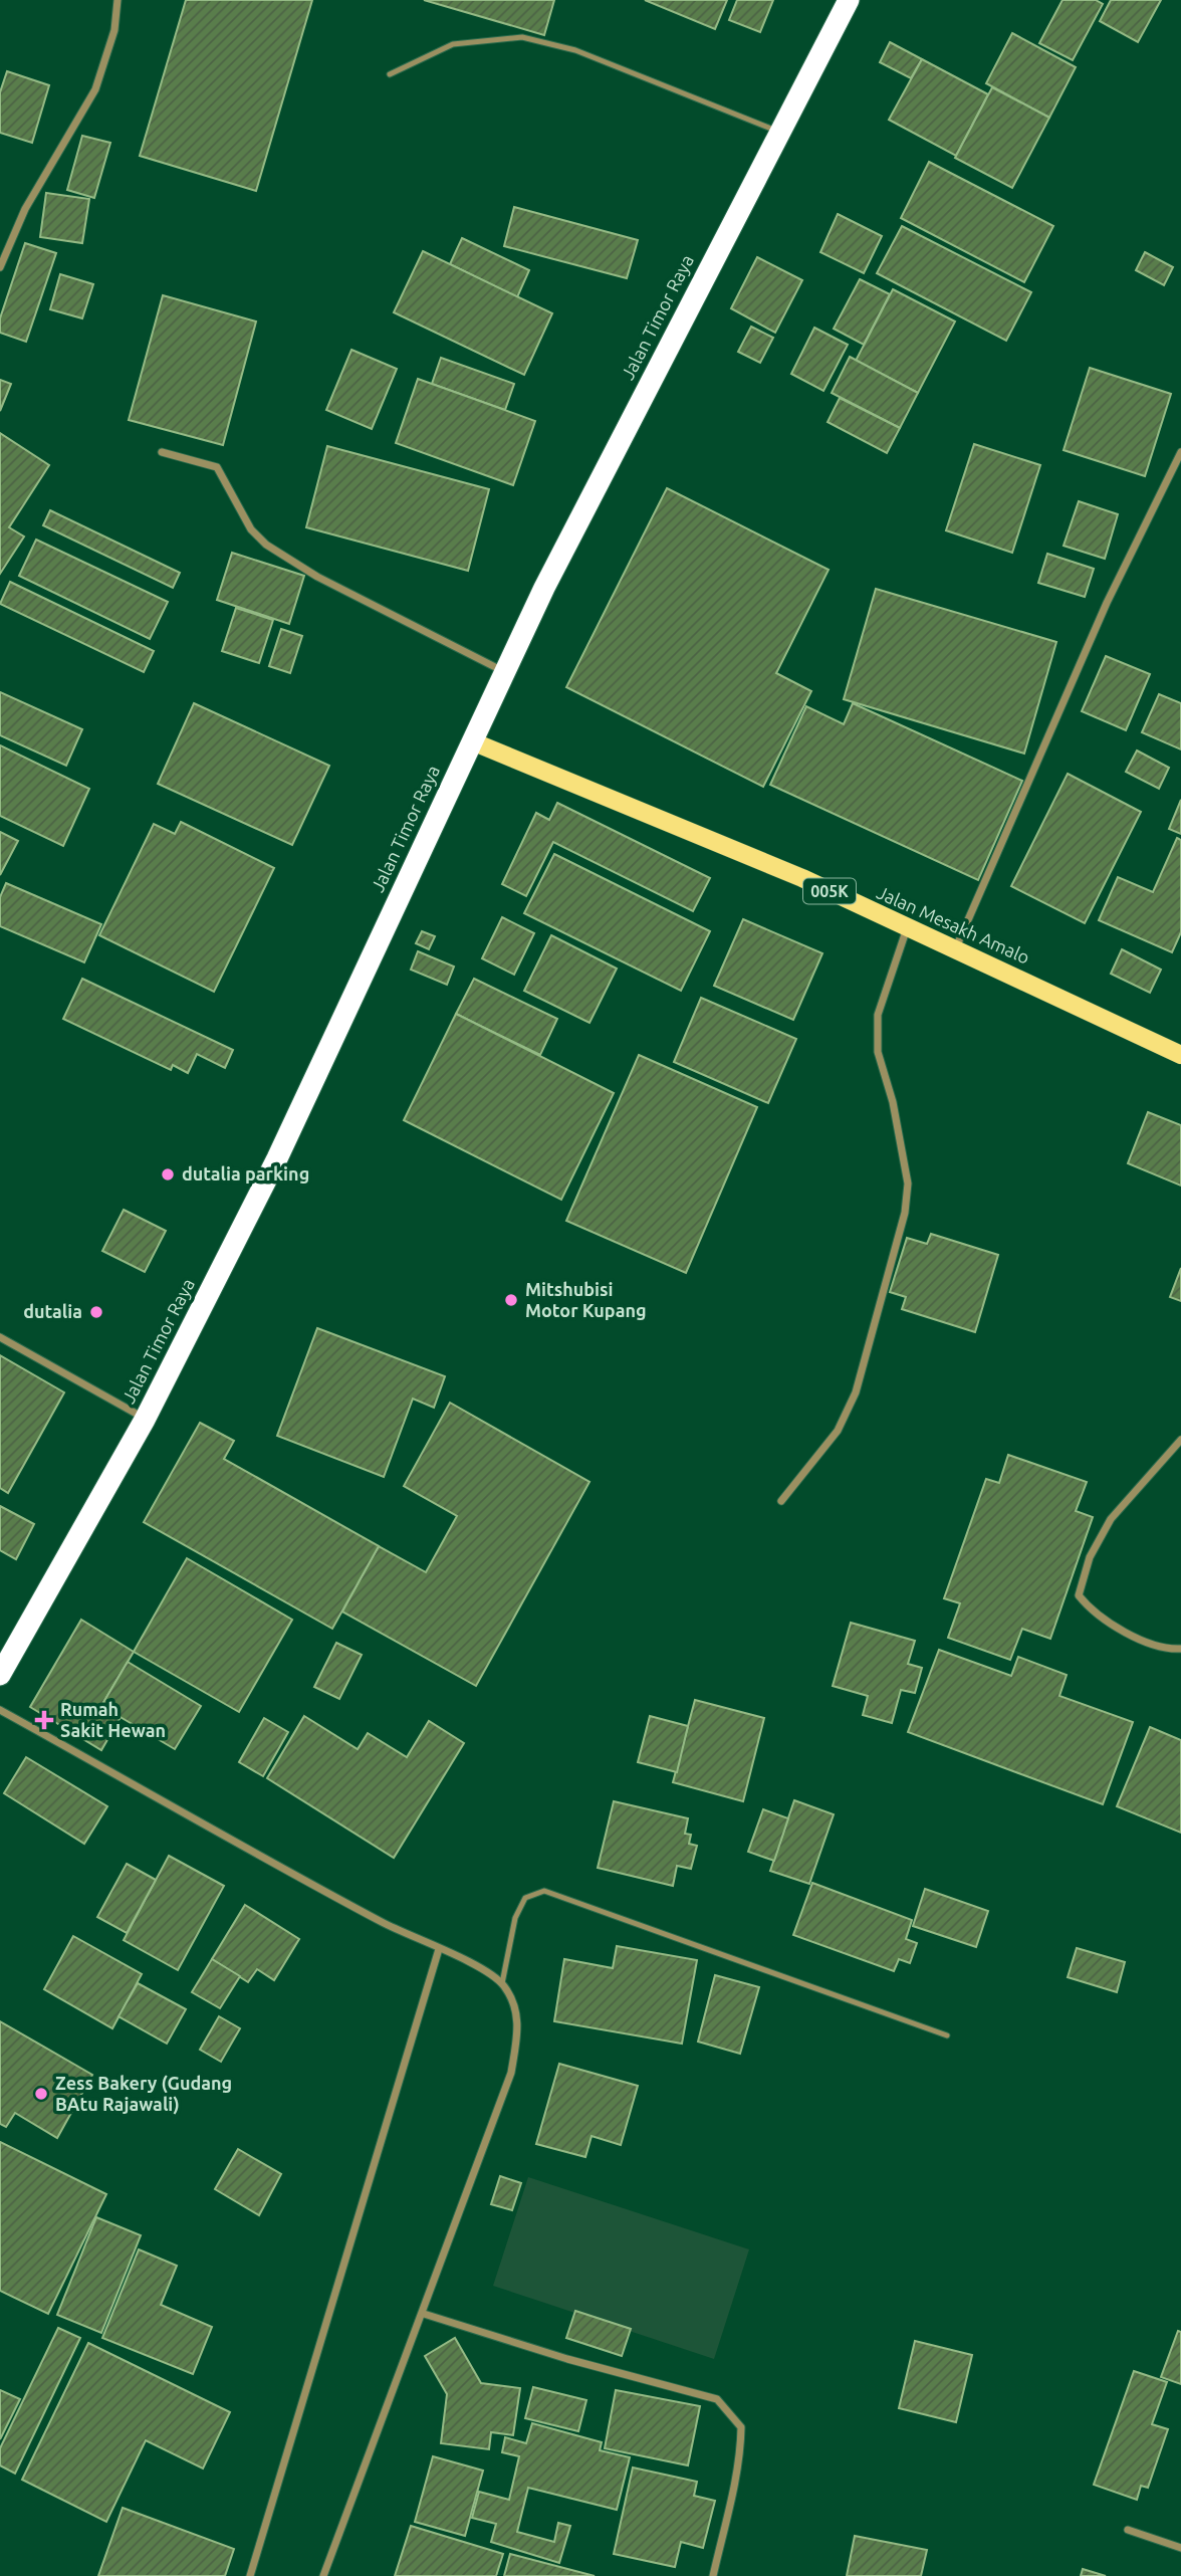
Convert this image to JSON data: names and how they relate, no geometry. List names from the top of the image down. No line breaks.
{"streets":{"highway":["Jalan Timor Raya"],"main road":["005K","Jalan Mesakh Amalo"]},"crossings":[["Jalan Timor Raya","Jalan Mesakh Amalo"]],"places":{"other":["dutalia parking","Mitshubisi Motor Kupang","dutalia","Zess Bakery (Gudang BAtu Rajawali)"],"health":["Rumah Sakit Hewan"]}}
